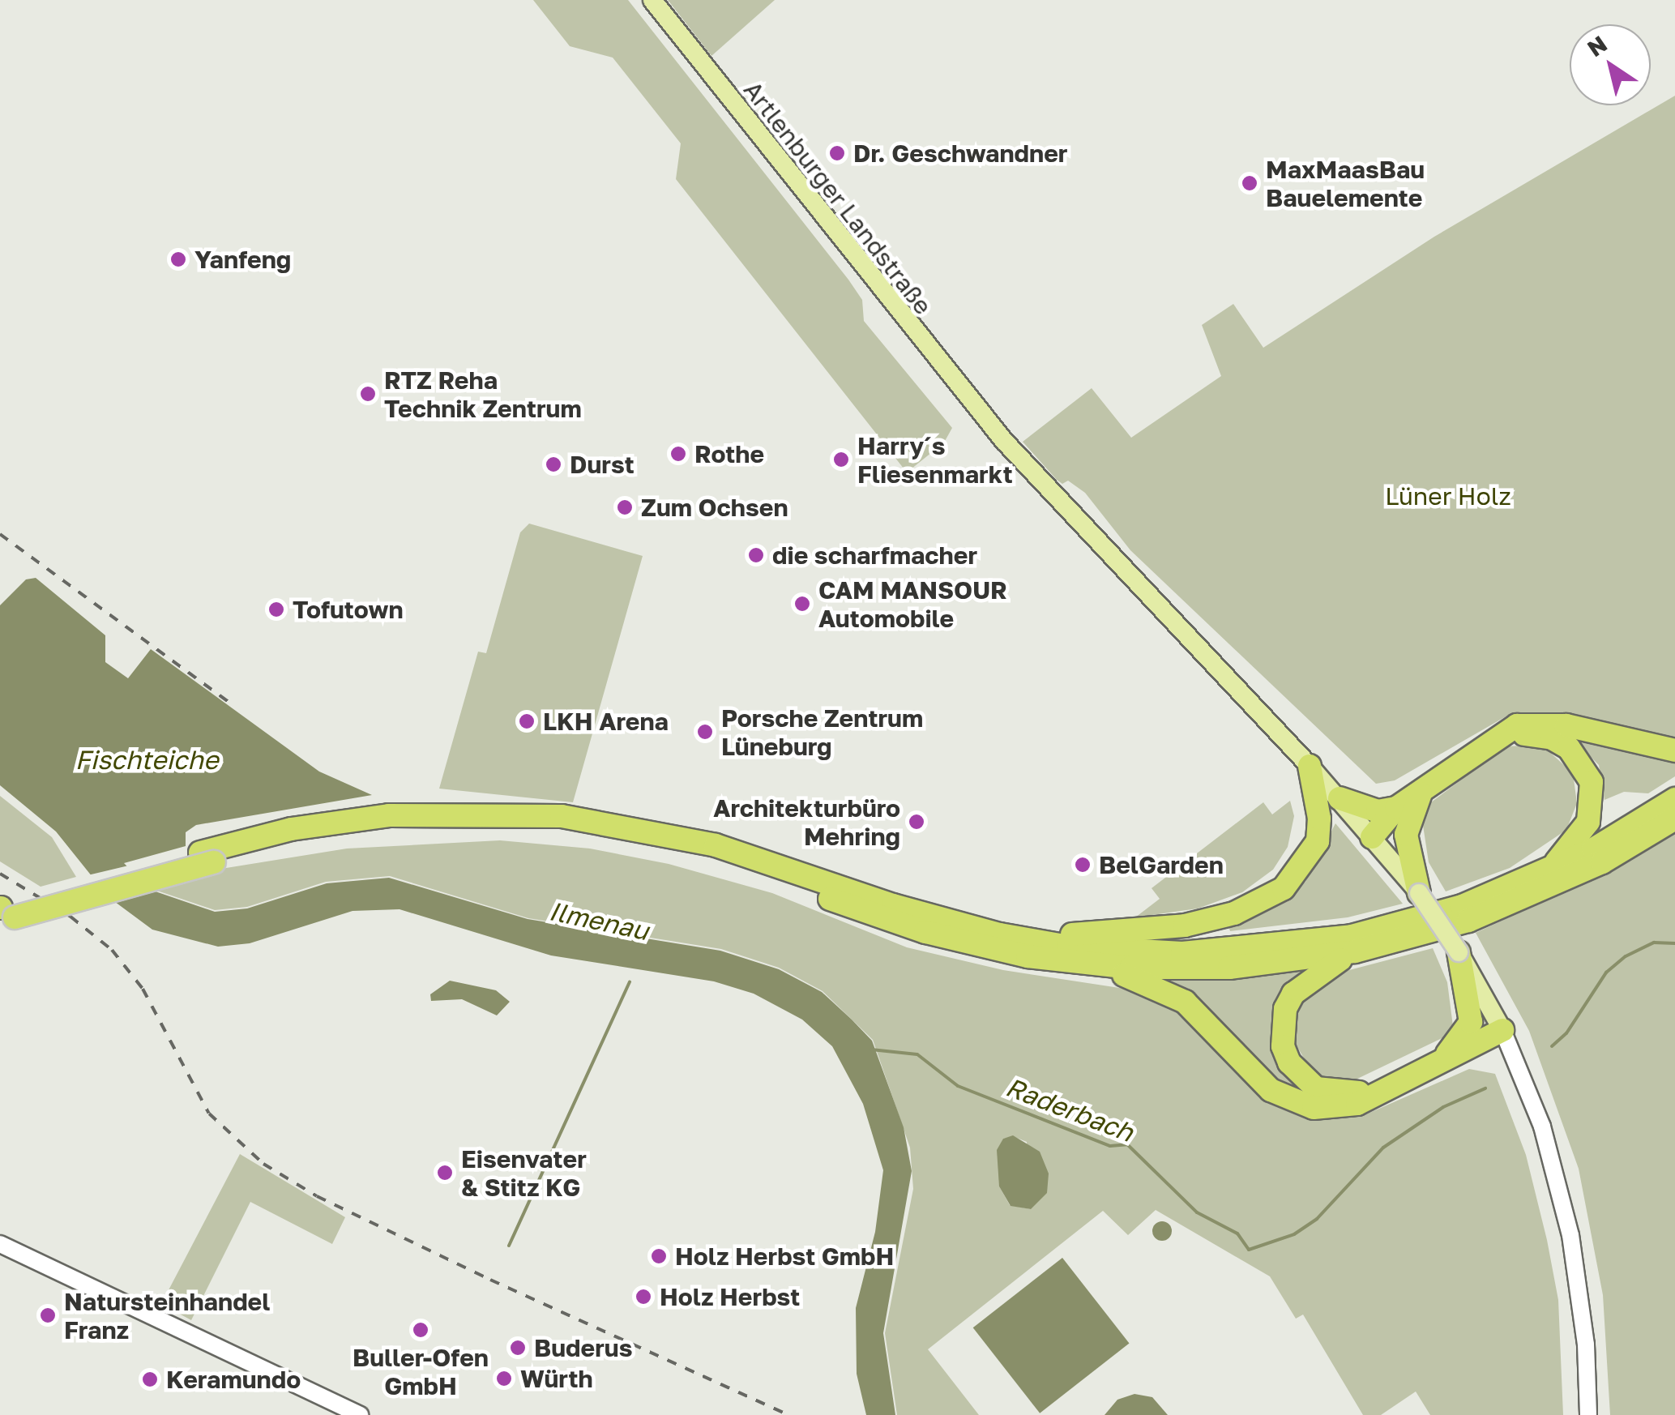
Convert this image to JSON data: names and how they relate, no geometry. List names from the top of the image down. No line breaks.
{"streets":{"main road":["Artlenburger Landstraße"]},"water":["Fischteiche","Ilmenau","Raderbach"],"parks":["Lüner Holz"],"places":["Dr. Geschwandner","MaxMaasBau Bauelemente","Yanfeng","RTZ Reha Technik Zentrum","Rothe","Harry´s Fliesenmarkt","Durst","Zum Ochsen","die scharfmacher","CAM MANSOUR Automobile","Tofutown","LKH Arena","Porsche Zentrum Lüneburg","Architekturbüro Mehring","BelGarden","Eisenvater & Stitz KG","Holz Herbst GmbH","Holz Herbst","Natursteinhandel Franz","Buller-Ofen GmbH","Buderus","Würth","Keramundo"],"north":"top left"}
